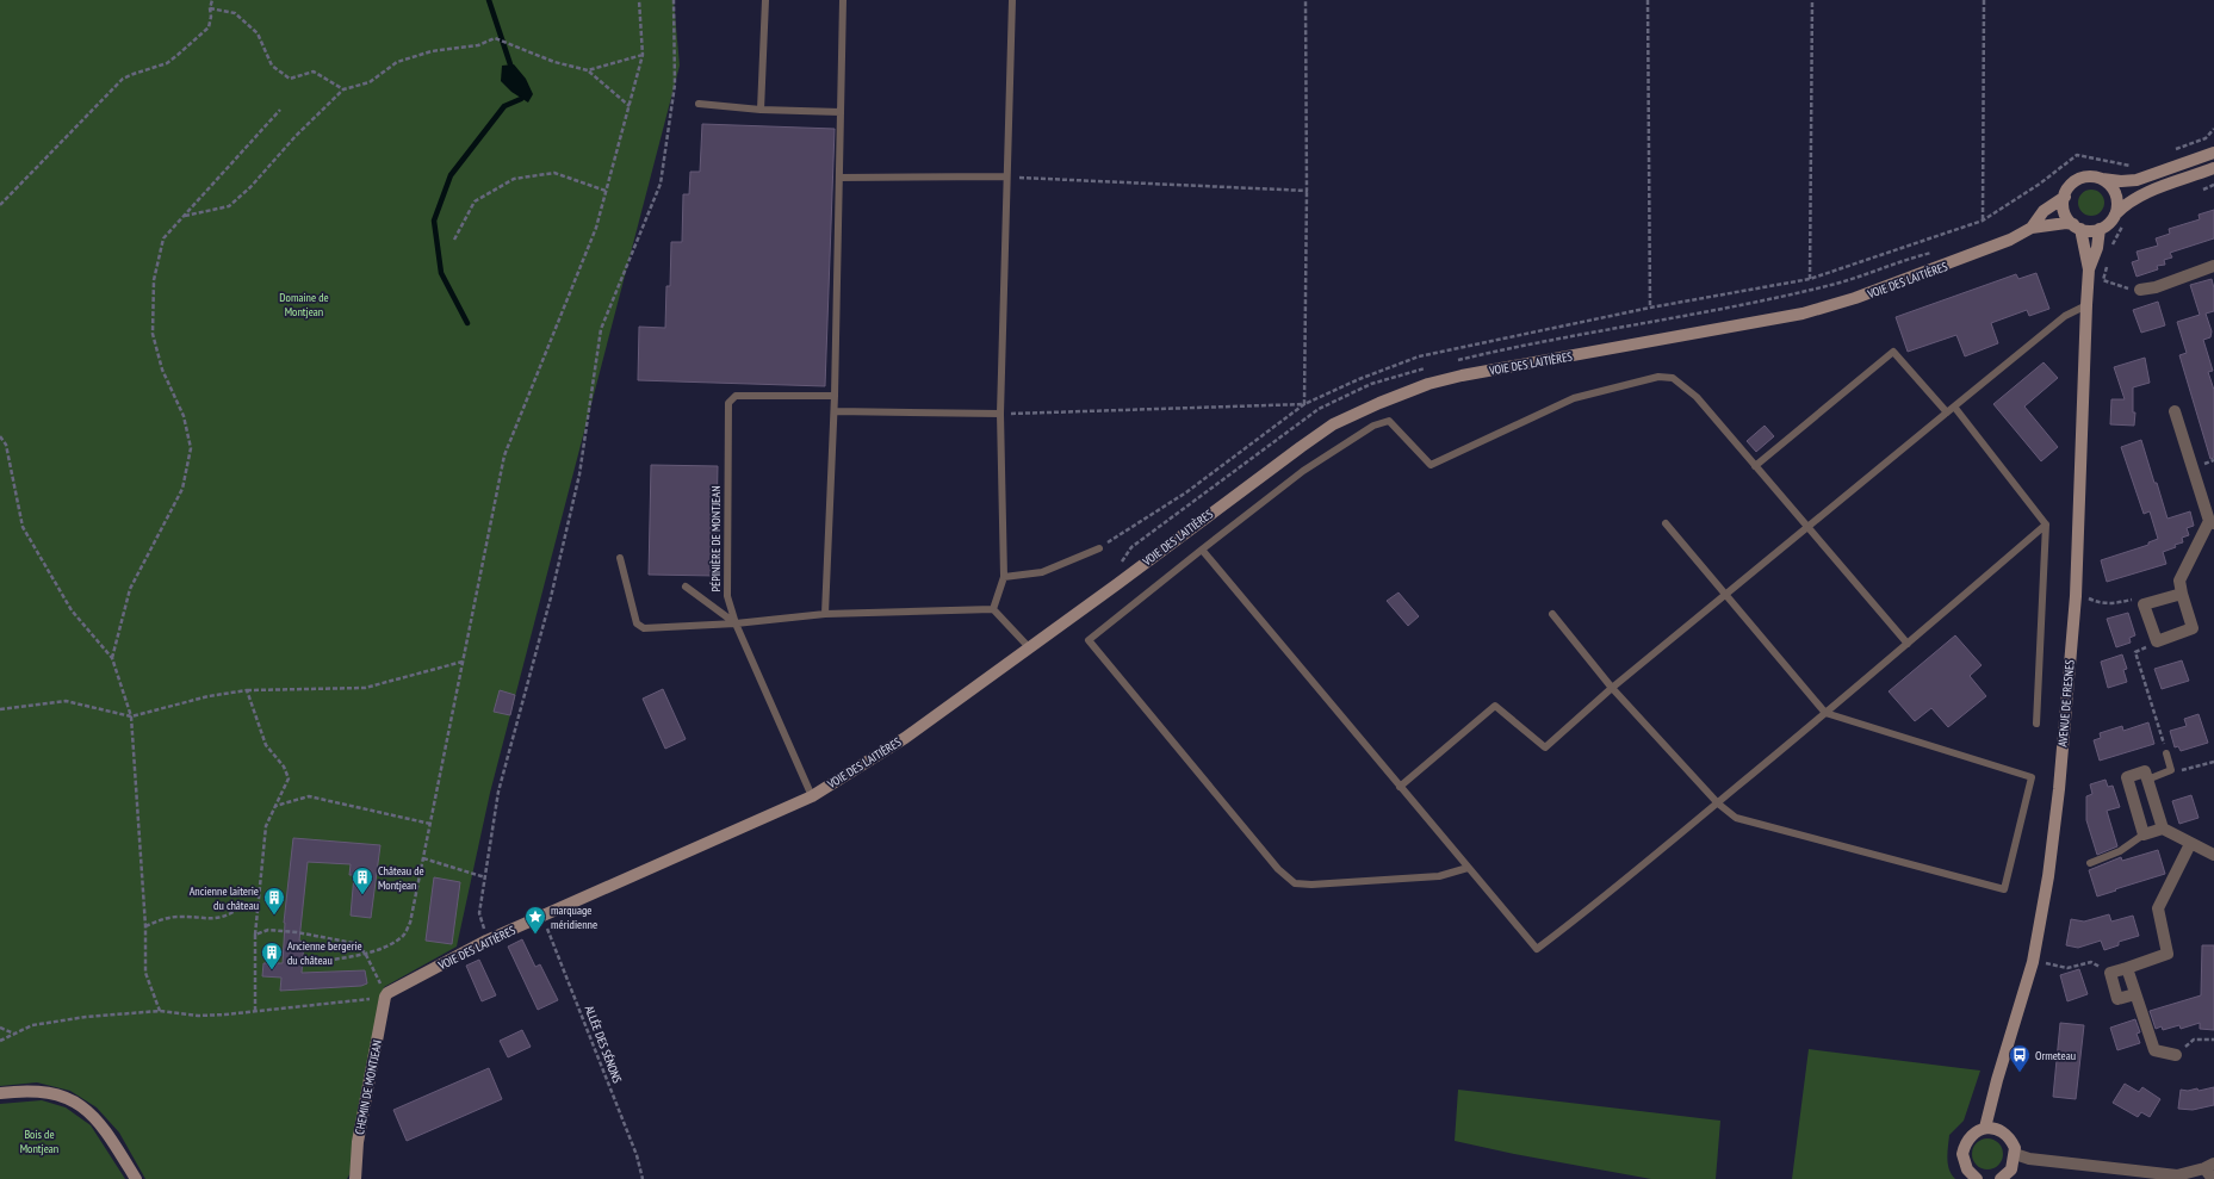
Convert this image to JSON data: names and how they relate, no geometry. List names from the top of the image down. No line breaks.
{"streets":{"street":["VOIE DES LAITIÈRES","AVENUE DE FRESNES","CHEMIN DE MONTJEAN"],"lane":["PÉPINIÈRE DE MONTJEAN"],"path":["ALLÉE DES SÉNONS"]},"crossings":[["VOIE DES LAITIÈRES","PÉPINIÈRE DE MONTJEAN"],["VOIE DES LAITIÈRES","AVENUE DE FRESNES"],["VOIE DES LAITIÈRES","ALLÉE DES SÉNONS"],["VOIE DES LAITIÈRES","CHEMIN DE MONTJEAN"]],"parks":["Domaine de Montjean","Bois de Montjean"],"places":{"building":["Château de Montjean","Ancienne laiterie du château","Ancienne bergerie du château"],"place":["marquage méridienne"],"bus stop":["Ormeteau"]}}
